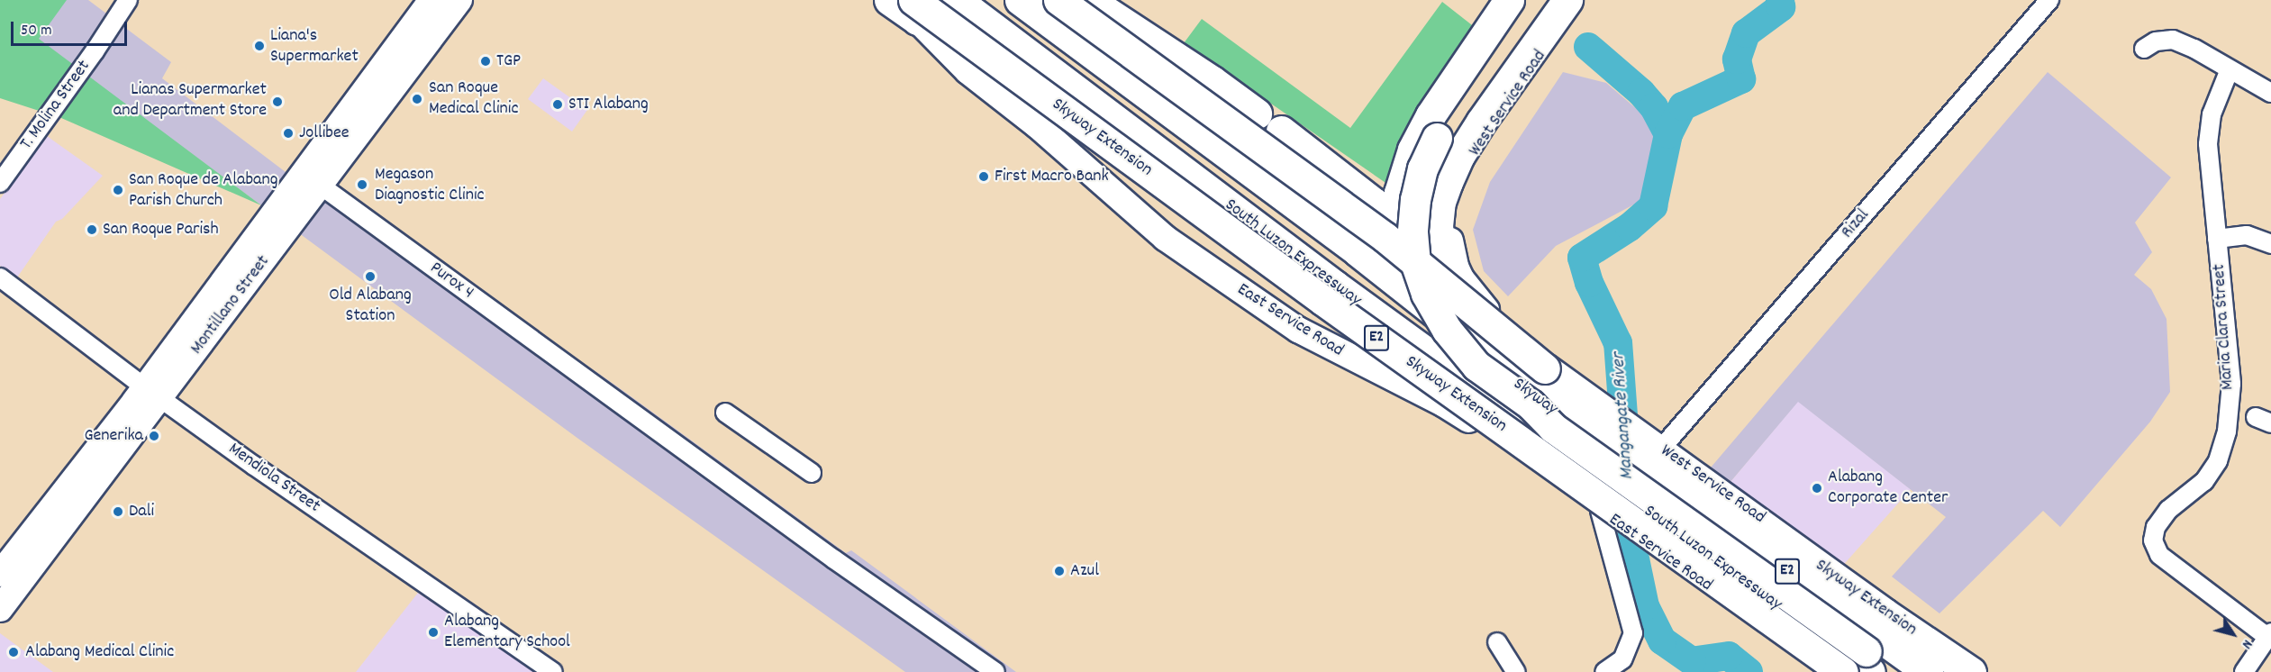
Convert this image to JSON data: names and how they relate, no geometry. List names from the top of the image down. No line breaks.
{"streets":{"highway":["Skyway Extension","South Luzon Expressway","E2","Skyway"],"main road":["West Service Road","Montillano Street","East Service Road"],"street":["T. Molina Street","Rizal","Purox 4","Maria Clara Street","Mendiola Street"]},"crossings":[["West Service Road","Skyway Extension"],["West Service Road","Rizal"],["West Service Road","South Luzon Expressway"],["Skyway Extension","East Service Road"],["Rizal","South Luzon Expressway"],["South Luzon Expressway","East Service Road"],["Purox 4","Montillano Street"],["Montillano Street","Mendiola Street"]],"water":["Mangangate River"],"places":["Liana's Supermarket","TGP","San Roque Medical Clinic","Lianas Supermarket and Department Store","STI Alabang","Jollibee","First Macro Bank","Megason Diagnostic Clinic","San Roque de Alabang Parish Church","San Roque Parish","Old Alabang Station","Generika","Alabang Corporate Center","Dali","Azul","Alabang Elementary School","Alabang Medical Clinic"],"scale_bar":"50 m","north":"bottom right"}
